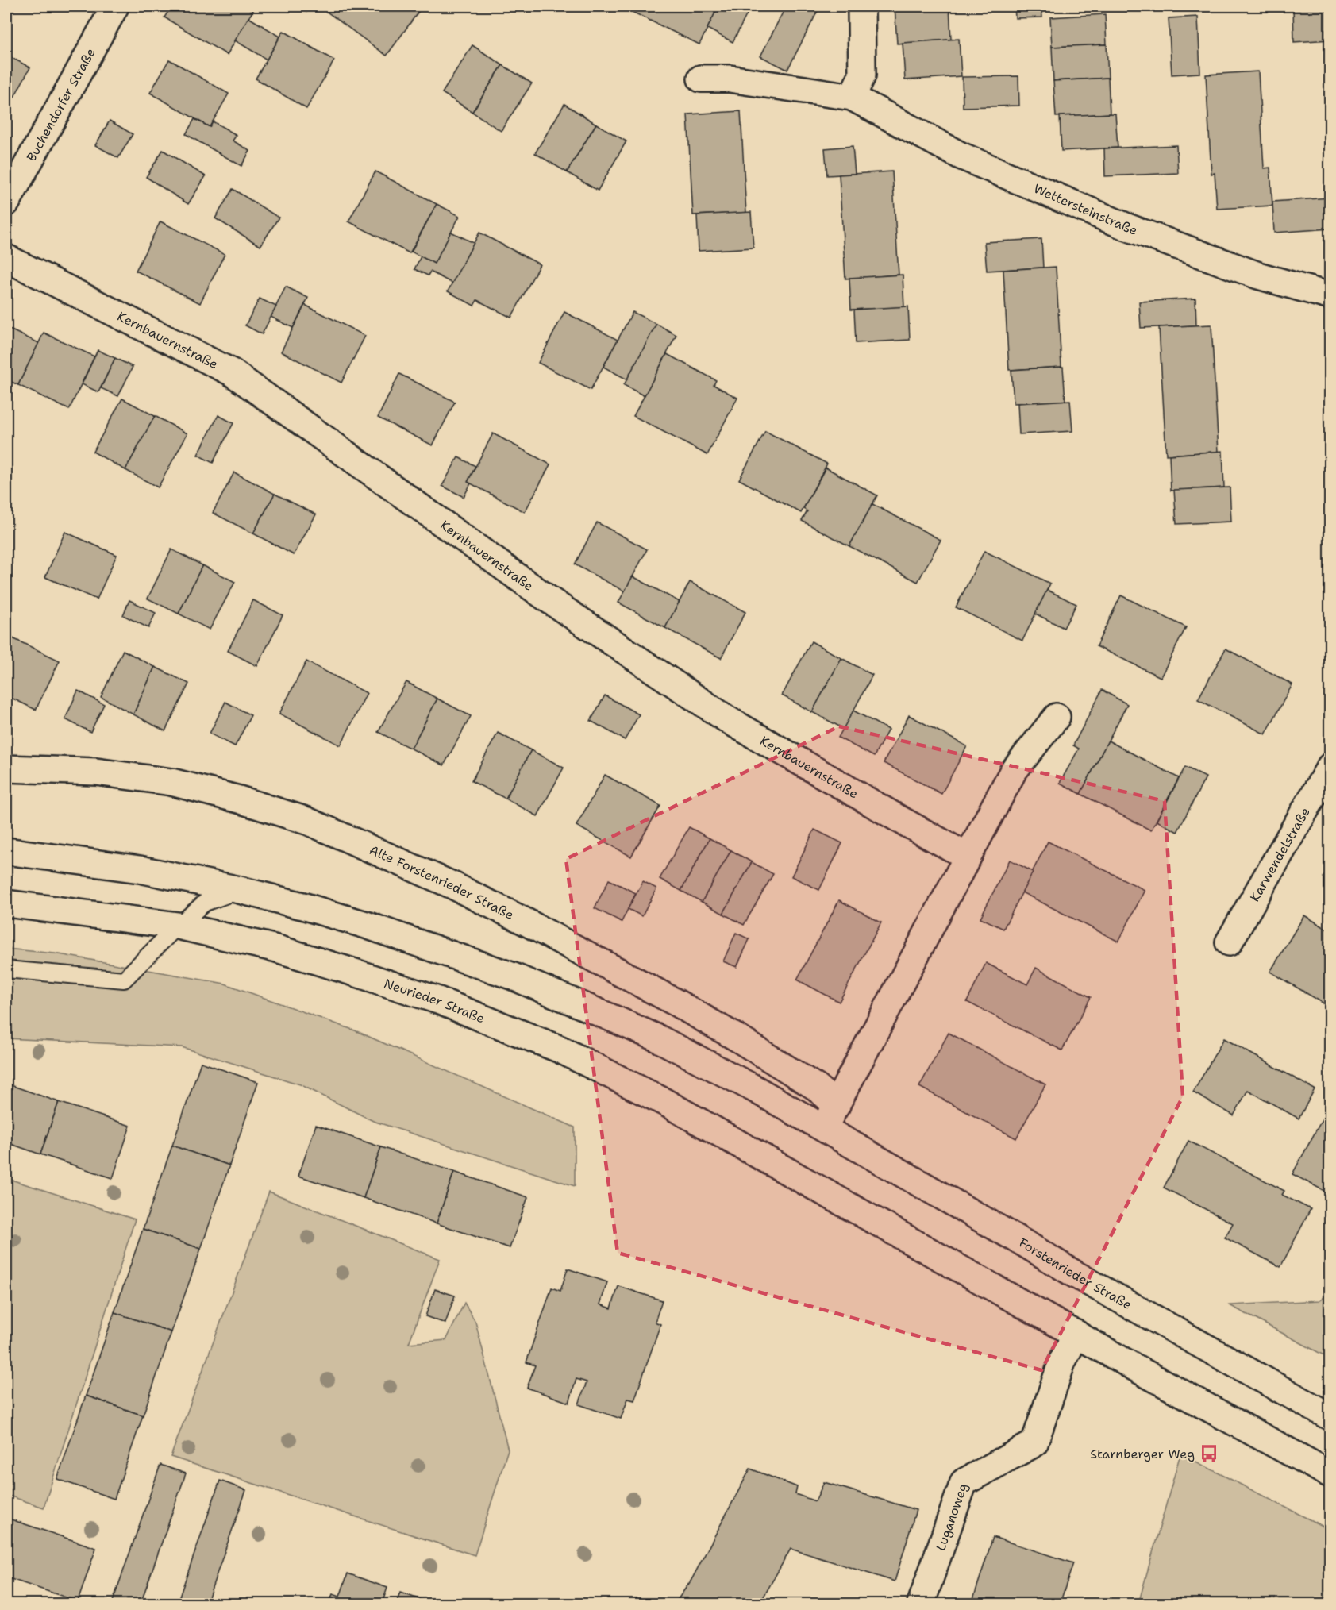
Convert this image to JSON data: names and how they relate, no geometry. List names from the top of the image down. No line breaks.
{"streets":{"street":["Buchendorfer Straße","Wettersteinstraße","Kernbauernstraße","Karwendelstraße","Alte Forstenrieder Straße","Neurieder Straße","Forstenrieder Straße","Luganoweg"]},"crossings":[["Neurieder Straße","Luganoweg"]],"places":{"bus stop":["Starnberger Weg"]}}
